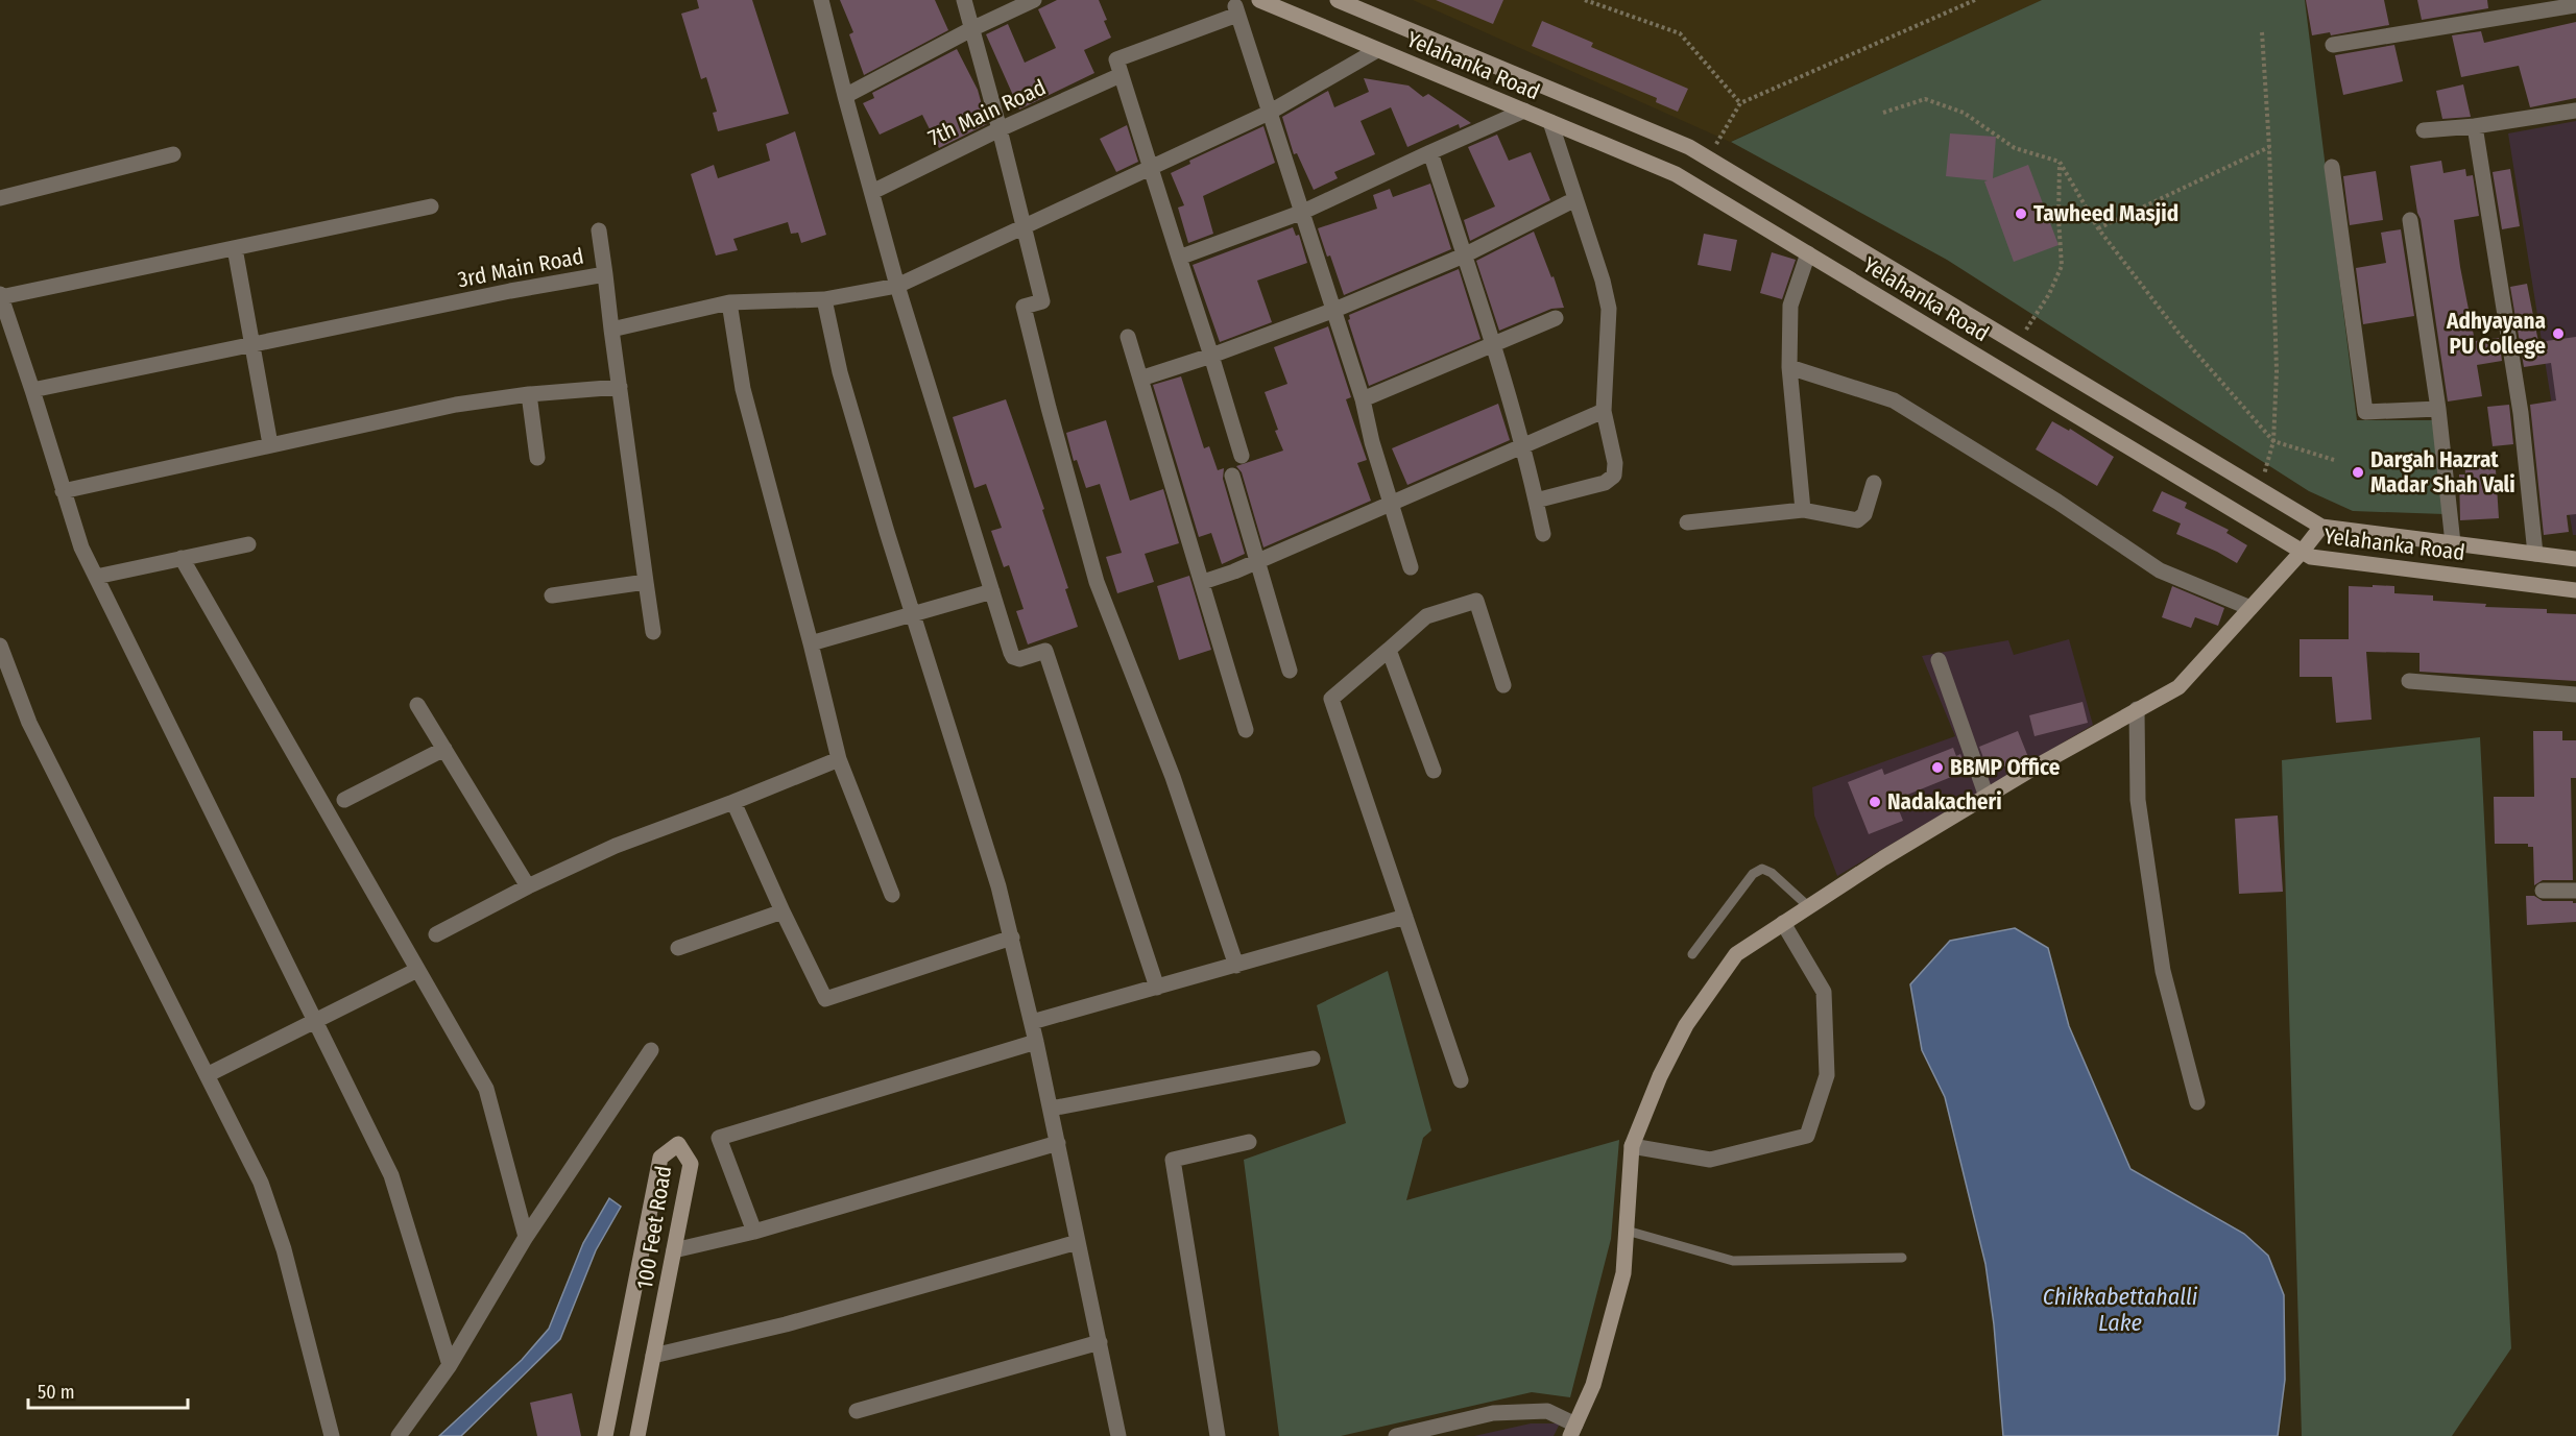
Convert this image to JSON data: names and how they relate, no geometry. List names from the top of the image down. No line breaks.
{"streets":{"main road":["Yelahanka Road","100 Feet Road"],"street":["7th Main Road","3rd Main Road"]},"water":["Chikkabettahalli Lake"],"places":["Tawheed Masjid","Adhyayana PU College","Dargah Hazrat Madar Shah Vali","BBMP Office","Nadakacheri"],"scale_bar":"50 m"}
